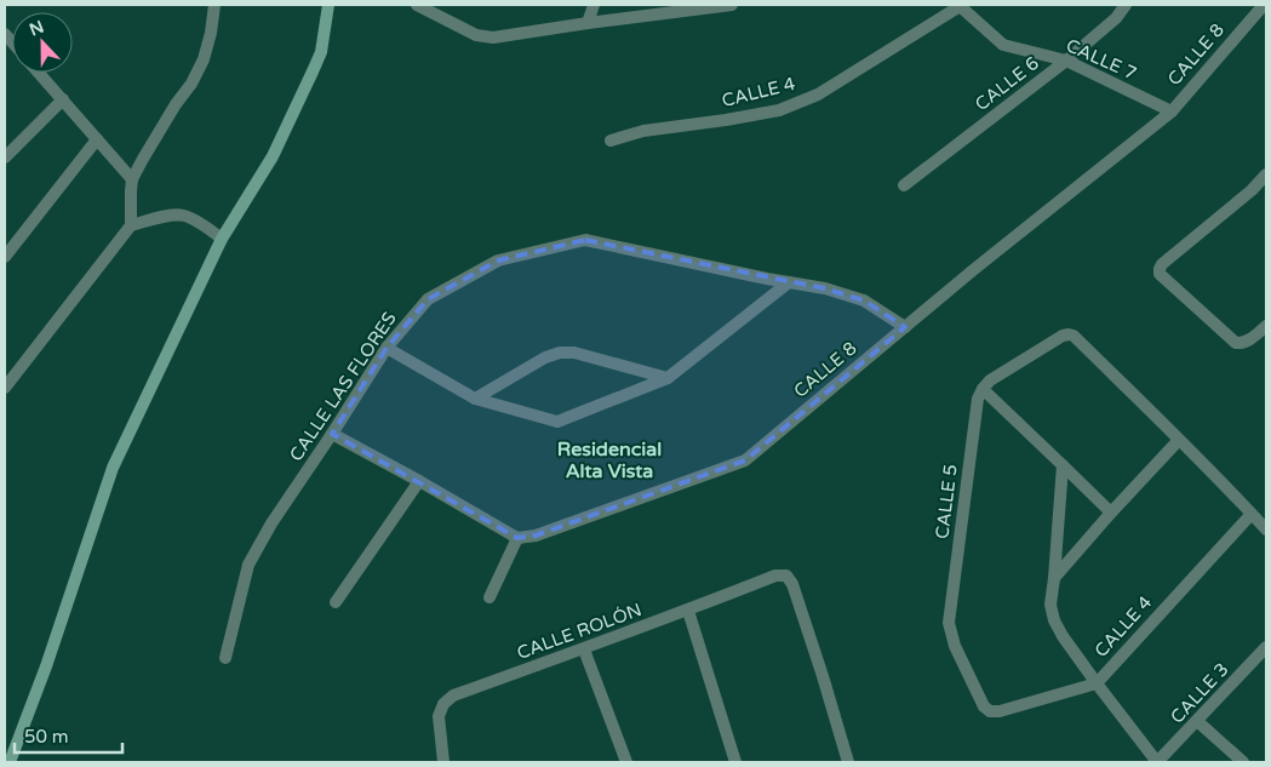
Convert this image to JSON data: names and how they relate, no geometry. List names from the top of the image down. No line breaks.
{"streets":{"street":["CALLE 8","CALLE 7","CALLE 6","CALLE 4","CALLE LAS FLORES","CALLE 5","CALLE ROLÓN","CALLE 3"]},"crossings":[["CALLE 8","CALLE 7"],["CALLE 8","CALLE LAS FLORES"],["CALLE 7","CALLE 6"],["CALLE 7","CALLE 4"],["CALLE 4","CALLE 5"]],"districts":["Residencial Alta Vista"],"scale_bar":"50 m","north":"top"}
